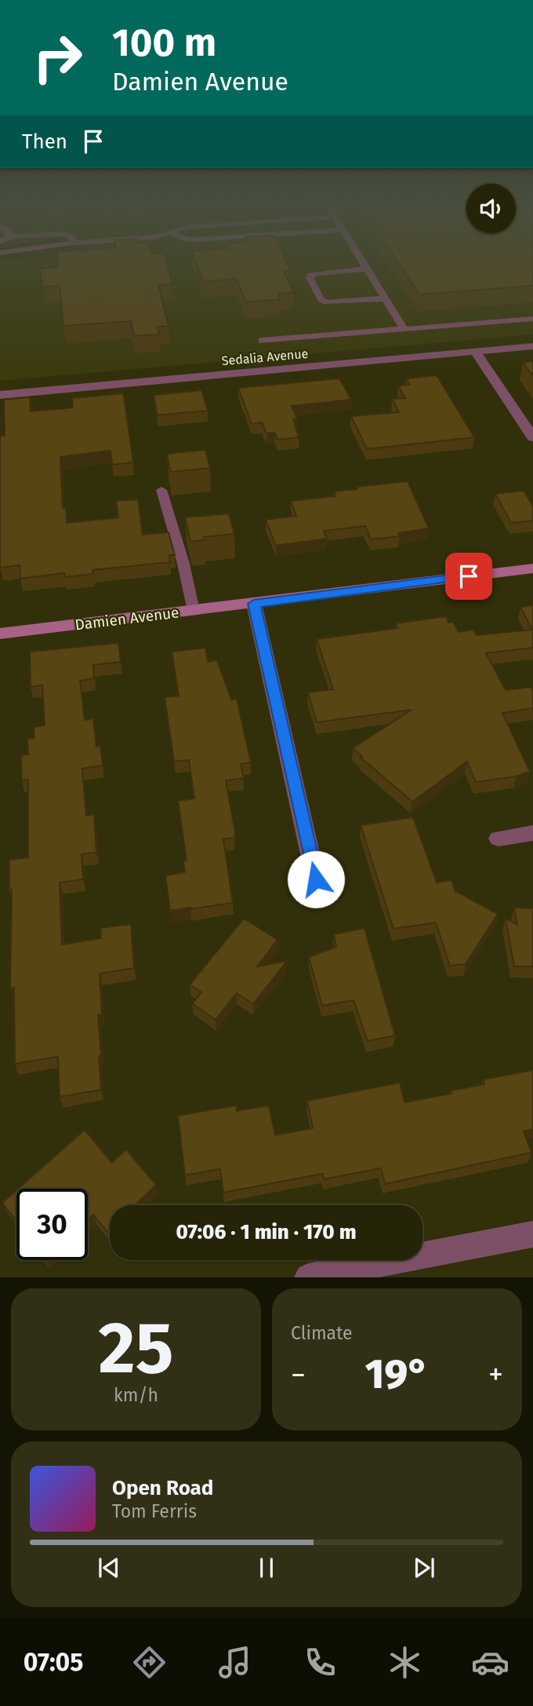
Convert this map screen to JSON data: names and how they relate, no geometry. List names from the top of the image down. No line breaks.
{"streets":{"main road":["Damien Avenue"],"street":["Sedalia Avenue"]},"page":{"turn":["100 m","Damien Avenue"],"then":"Then","limit":"30","trip":"07:06 · 1 min · 170 m","tile":[["25","km/h"],"Climate"],"heat":["−","19°","+"],"song":["Open Road","Tom Ferris"],"tabs":"07:05"}}
